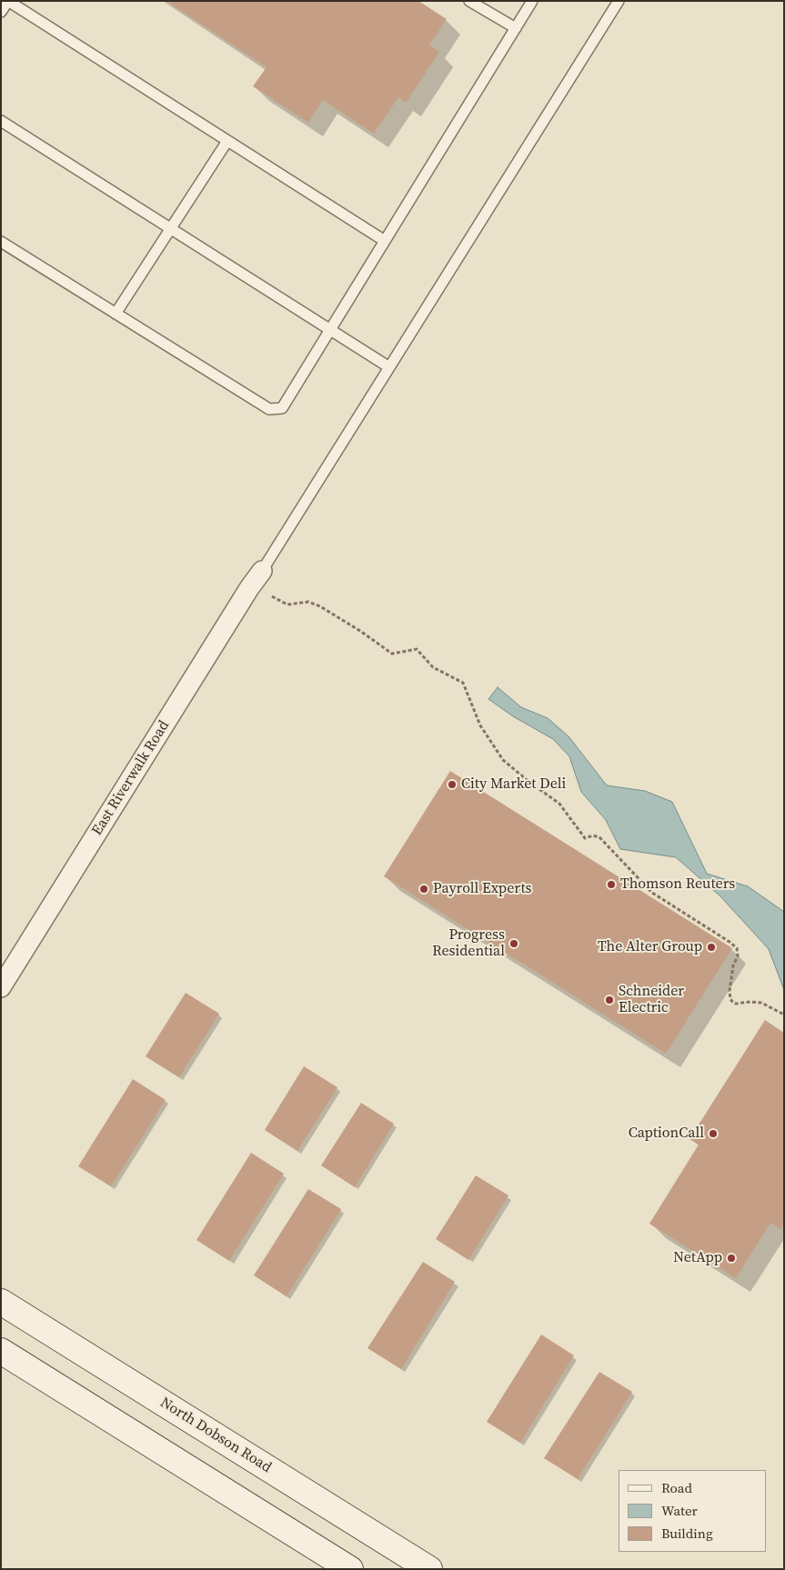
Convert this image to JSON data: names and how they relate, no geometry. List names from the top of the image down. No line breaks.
{"streets":{"street":["East Riverwalk Road","North Dobson Road"]},"places":["City Market Deli","Thomson Reuters","Payroll Experts","Progress Residential","The Alter Group","Schneider Electric","CaptionCall","NetApp"],"legend":["Road","Water","Building"]}
